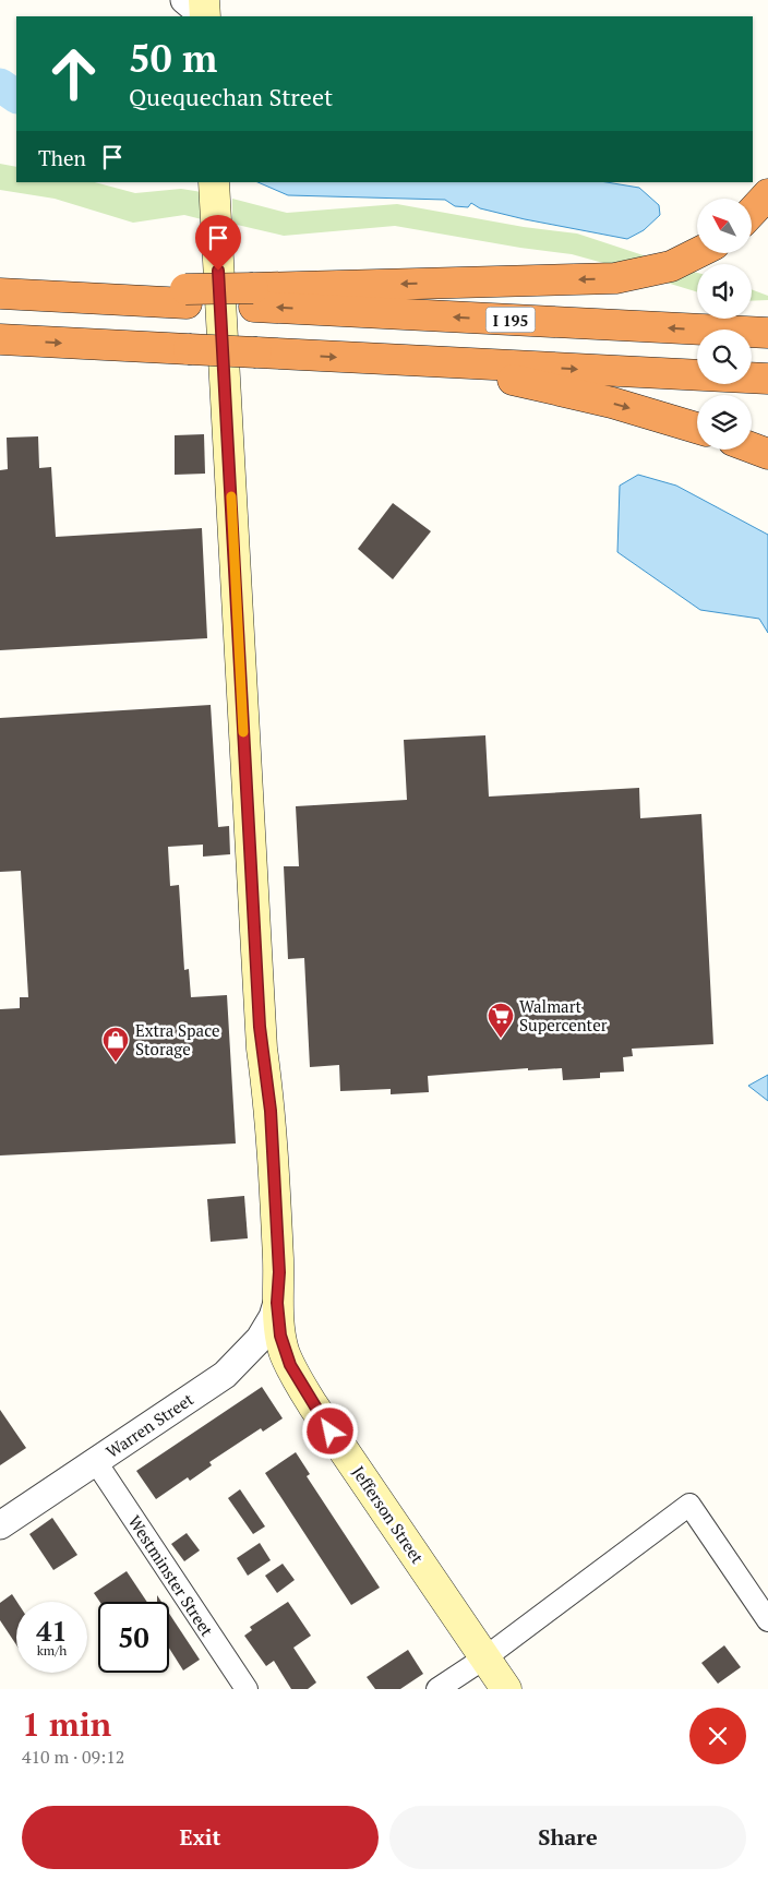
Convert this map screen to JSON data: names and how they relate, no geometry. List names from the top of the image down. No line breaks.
{"streets":{"highway":["I 195"],"main road":["Jefferson Street"],"street":["Warren Street","Westminster Street"]},"crossings":[["Warren Street","Jefferson Street"],["Warren Street","Westminster Street"]],"places":{"supermarket":["Walmart Supercenter"],"shop":["Extra Space Storage"]},"north":"top left","page":{"turn":["50 m","Quequechan Street"],"then":"Then","speed":"41 km/h","limit":"50","heading":["1 min","410 m · 09:12"],"buttons":["Exit","Share"]}}
